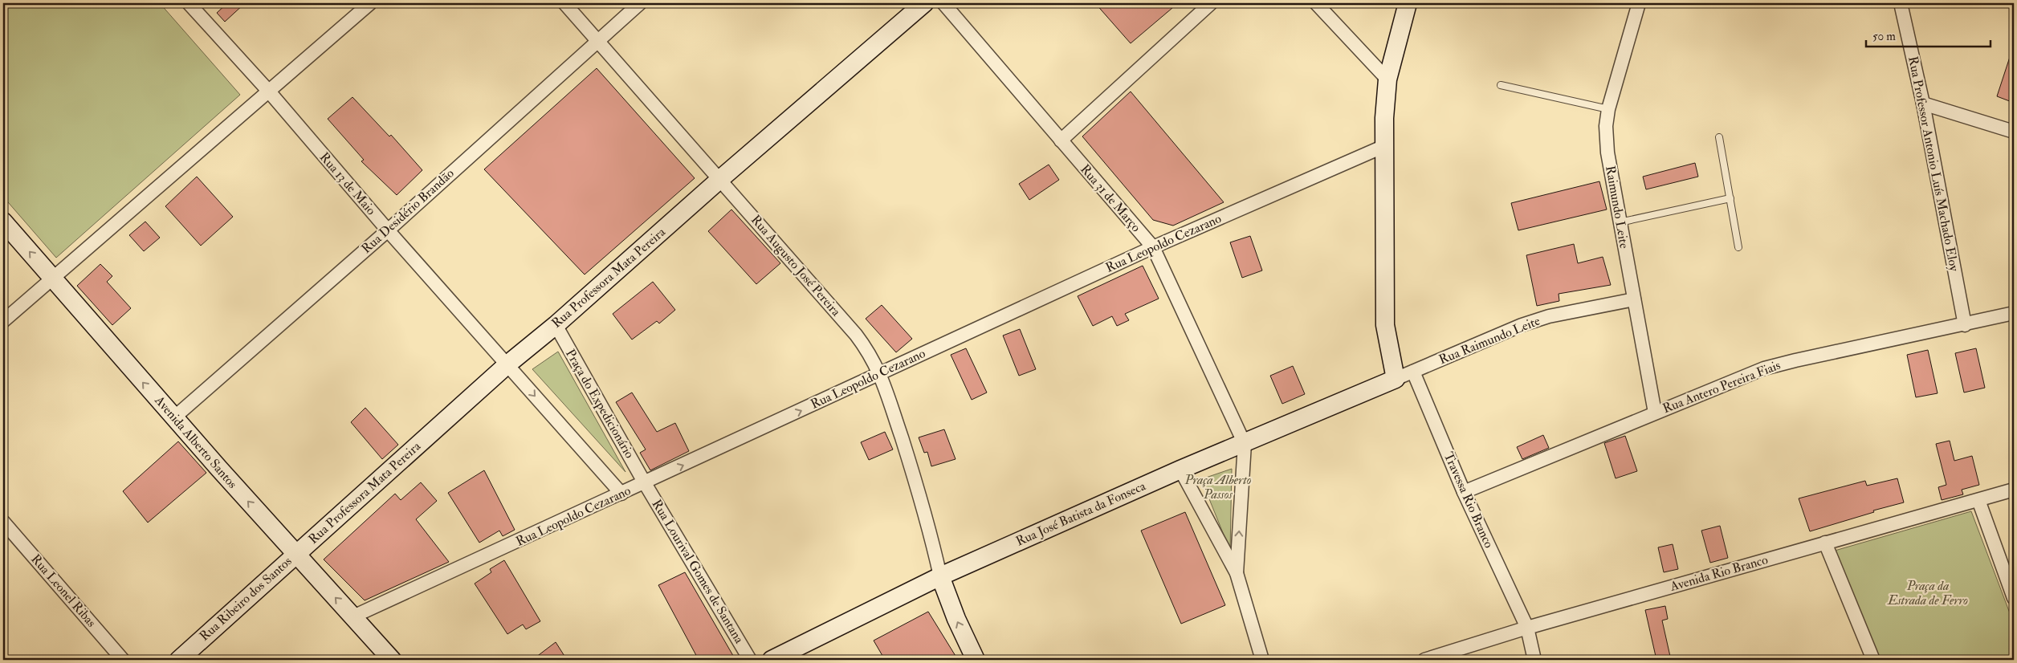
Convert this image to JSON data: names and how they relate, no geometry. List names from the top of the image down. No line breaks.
{"streets":{"street":["Rua Professor Antonio Luís Machado Eloy","Rua 13 de Maio","Rua 31 de Março","Raimundo Leite","Rua Desidério Brandão","Rua Leopoldo Cezarano","Rua Augusto José Pereira","Rua Professora Mata Pereira","Rua Raimundo Leite","Rua Antero Pereira Fiais","Praça do Expedicionário","Avenida Alberto Santos","Travessa Rio Branco","Rua José Batista da Fonseca","Rua Lourival Gomes de Santana","Avenida Rio Branco","Rua Leonel Ribas","Rua Ribeiro dos Santos"]},"crossings":[["Rua Professor Antonio Luís Machado Eloy","Rua Antero Pereira Fiais"],["Rua 13 de Maio","Rua Desidério Brandão"],["Rua 13 de Maio","Rua Professora Mata Pereira"],["Rua 31 de Março","Rua Leopoldo Cezarano"],["Rua 31 de Março","Rua José Batista da Fonseca"],["Raimundo Leite","Rua Raimundo Leite"],["Raimundo Leite","Rua Antero Pereira Fiais"],["Rua Desidério Brandão","Rua Augusto José Pereira"],["Rua Desidério Brandão","Avenida Alberto Santos"],["Rua Leopoldo Cezarano","Rua Augusto José Pereira"],["Rua Leopoldo Cezarano","Praça do Expedicionário"],["Rua Leopoldo Cezarano","Avenida Alberto Santos"],["Rua Leopoldo Cezarano","Rua Lourival Gomes de Santana"],["Rua Augusto José Pereira","Rua Professora Mata Pereira"],["Rua Augusto José Pereira","Rua José Batista da Fonseca"],["Rua Professora Mata Pereira","Praça do Expedicionário"],["Rua Professora Mata Pereira","Avenida Alberto Santos"],["Rua Professora Mata Pereira","Rua Ribeiro dos Santos"],["Rua Raimundo Leite","Travessa Rio Branco"],["Rua Raimundo Leite","Rua José Batista da Fonseca"],["Rua Antero Pereira Fiais","Travessa Rio Branco"],["Praça do Expedicionário","Rua Lourival Gomes de Santana"],["Avenida Alberto Santos","Rua Ribeiro dos Santos"],["Travessa Rio Branco","Avenida Rio Branco"]],"one_way":["Avenida Alberto Santos"],"parks":["Praça Alberto Passos","Praça da Estrada de Ferro"],"scale_bar":"50 m"}
